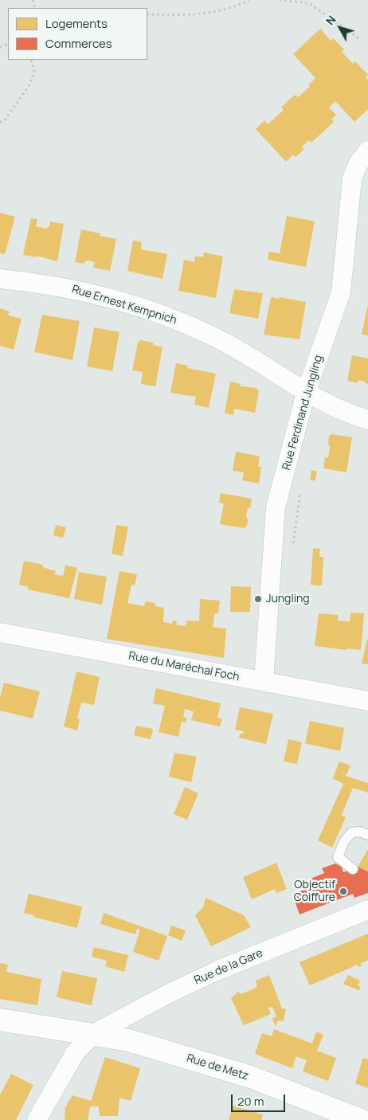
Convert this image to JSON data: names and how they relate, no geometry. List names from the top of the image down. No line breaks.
{"streets":{"street":["Rue Ernest Kempnich","Rue Ferdinand Jungling","Rue du Maréchal Foch","Rue de la Gare","Rue de Metz"]},"crossings":[["Rue Ernest Kempnich","Rue Ferdinand Jungling"],["Rue Ferdinand Jungling","Rue du Maréchal Foch"],["Rue de la Gare","Rue de Metz"]],"places":["Jungling","Objectif Coiffure"],"legend":["Logements","Commerces"],"scale_bar":"20 m","north":"top left"}
